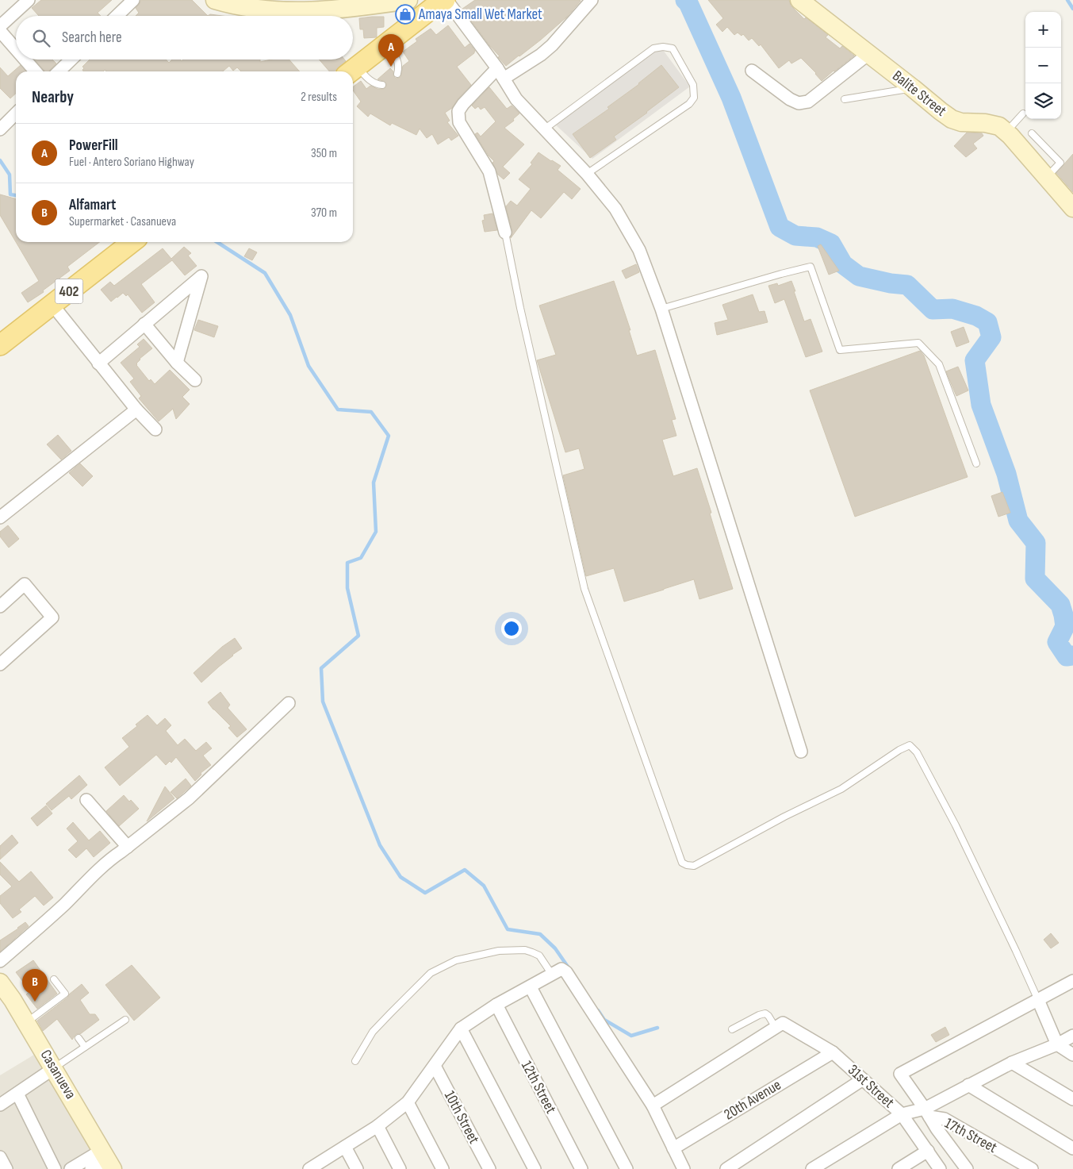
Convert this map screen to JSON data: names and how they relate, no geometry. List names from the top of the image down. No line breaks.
{"streets":{"main road":["402"],"street":["Balite Street","Casanueva","31st Street","12th Street","20th Avenue","10th Street","17th Street"]},"crossings":[["31st Street","20th Avenue"]],"places":{"shop":["Amaya Small Wet Market"]},"page":{"map_buttons":["+","−"],"search":"Search here","pins":["A","B"],"heading":["Nearby","2 results"],"list":[{"mark":"A","name":"PowerFill","note":"Fuel · Antero Soriano Highway","value":"350 m"},{"mark":"B","name":"Alfamart","note":"Supermarket · Casanueva","value":"370 m"}]}}
